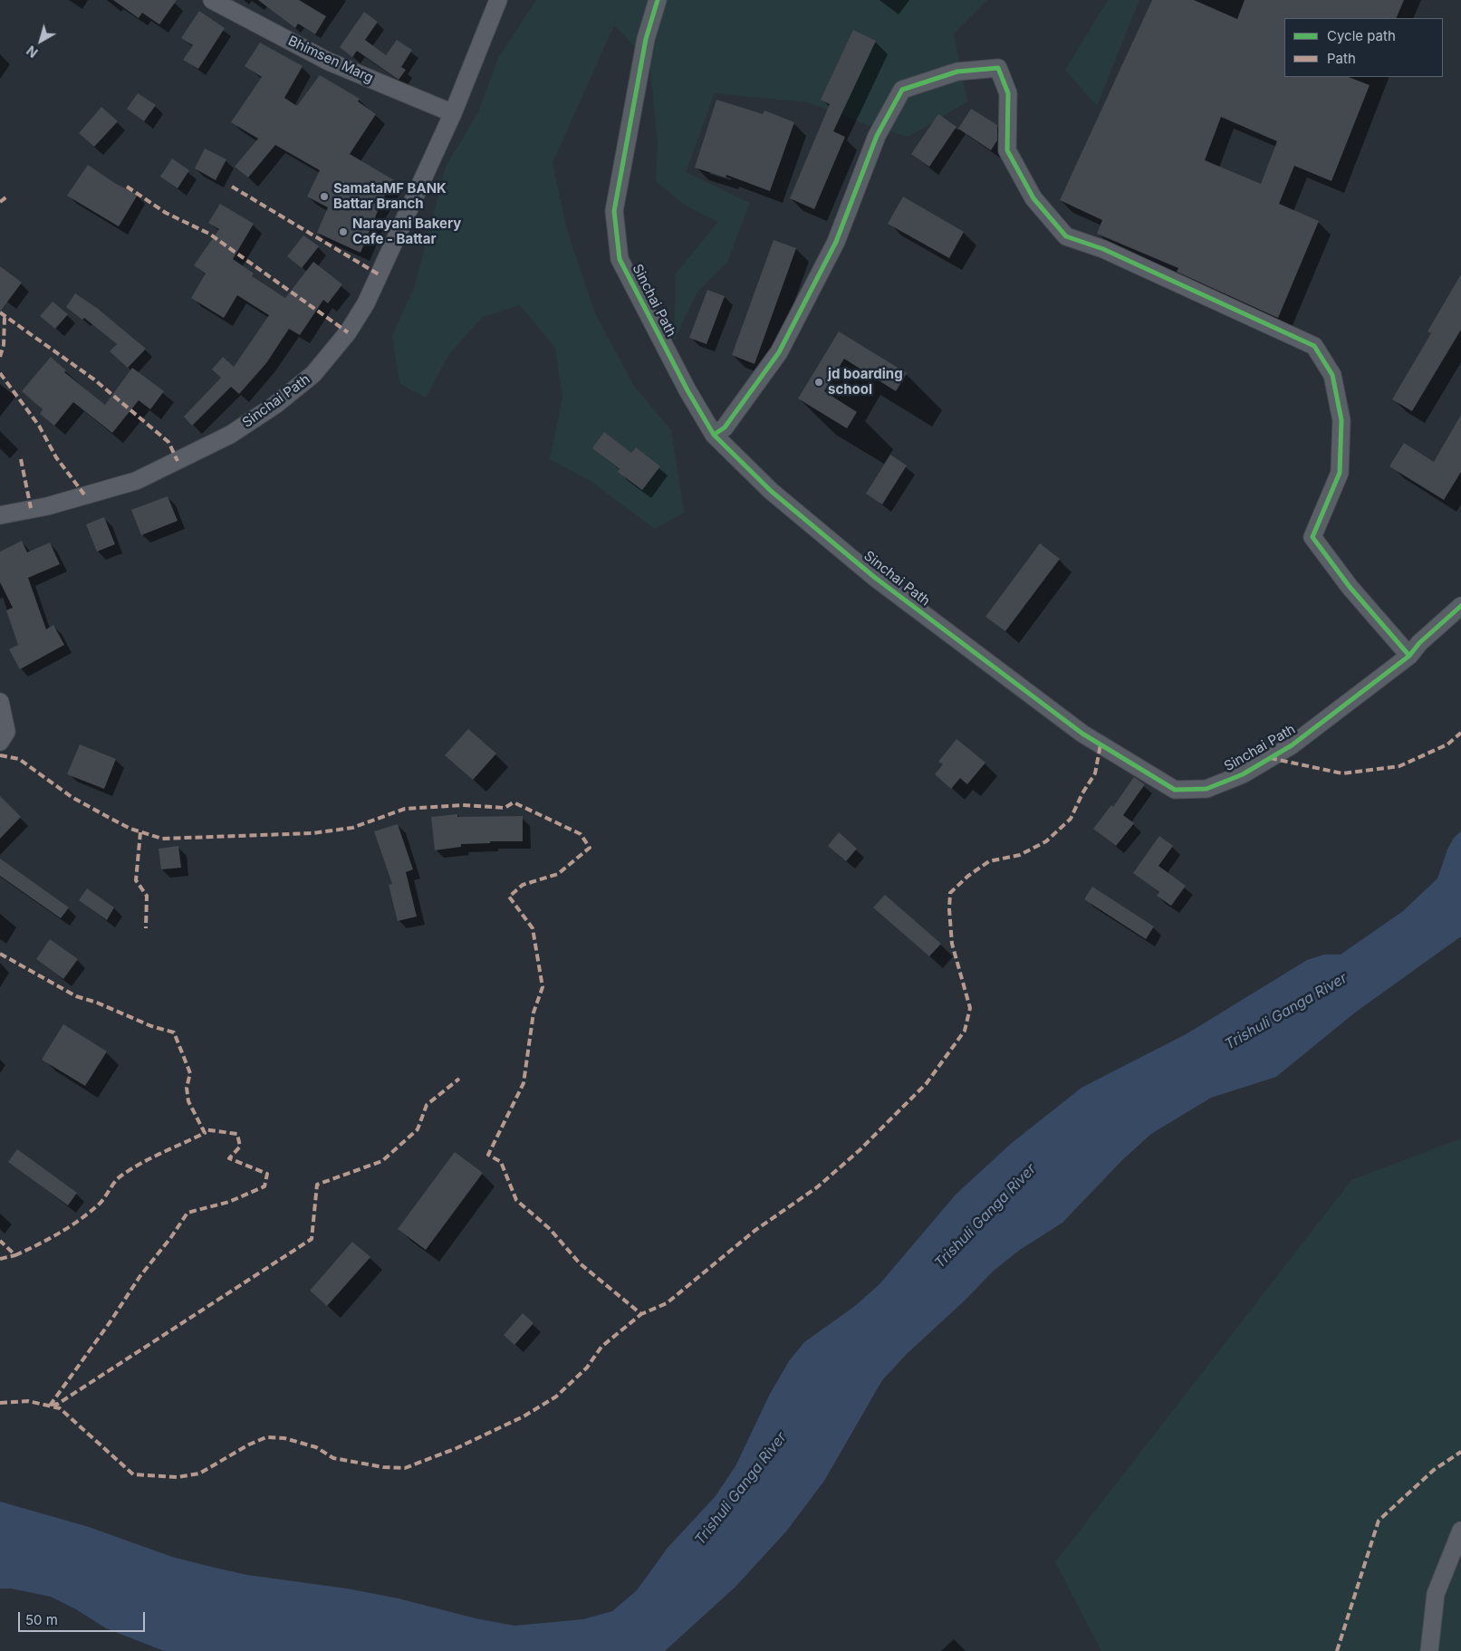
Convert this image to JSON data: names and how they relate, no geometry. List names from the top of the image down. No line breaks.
{"streets":{"street":["Bhimsen Marg","Sinchai Path"]},"crossings":[["Bhimsen Marg","Sinchai Path"]],"water":["Trishuli Ganga River"],"places":["SamataMF BANK Battar Branch","Narayani Bakery Cafe - Battar","jd boarding school"],"legend":["Cycle path","Path"],"scale_bar":"50 m","north":"bottom left"}
